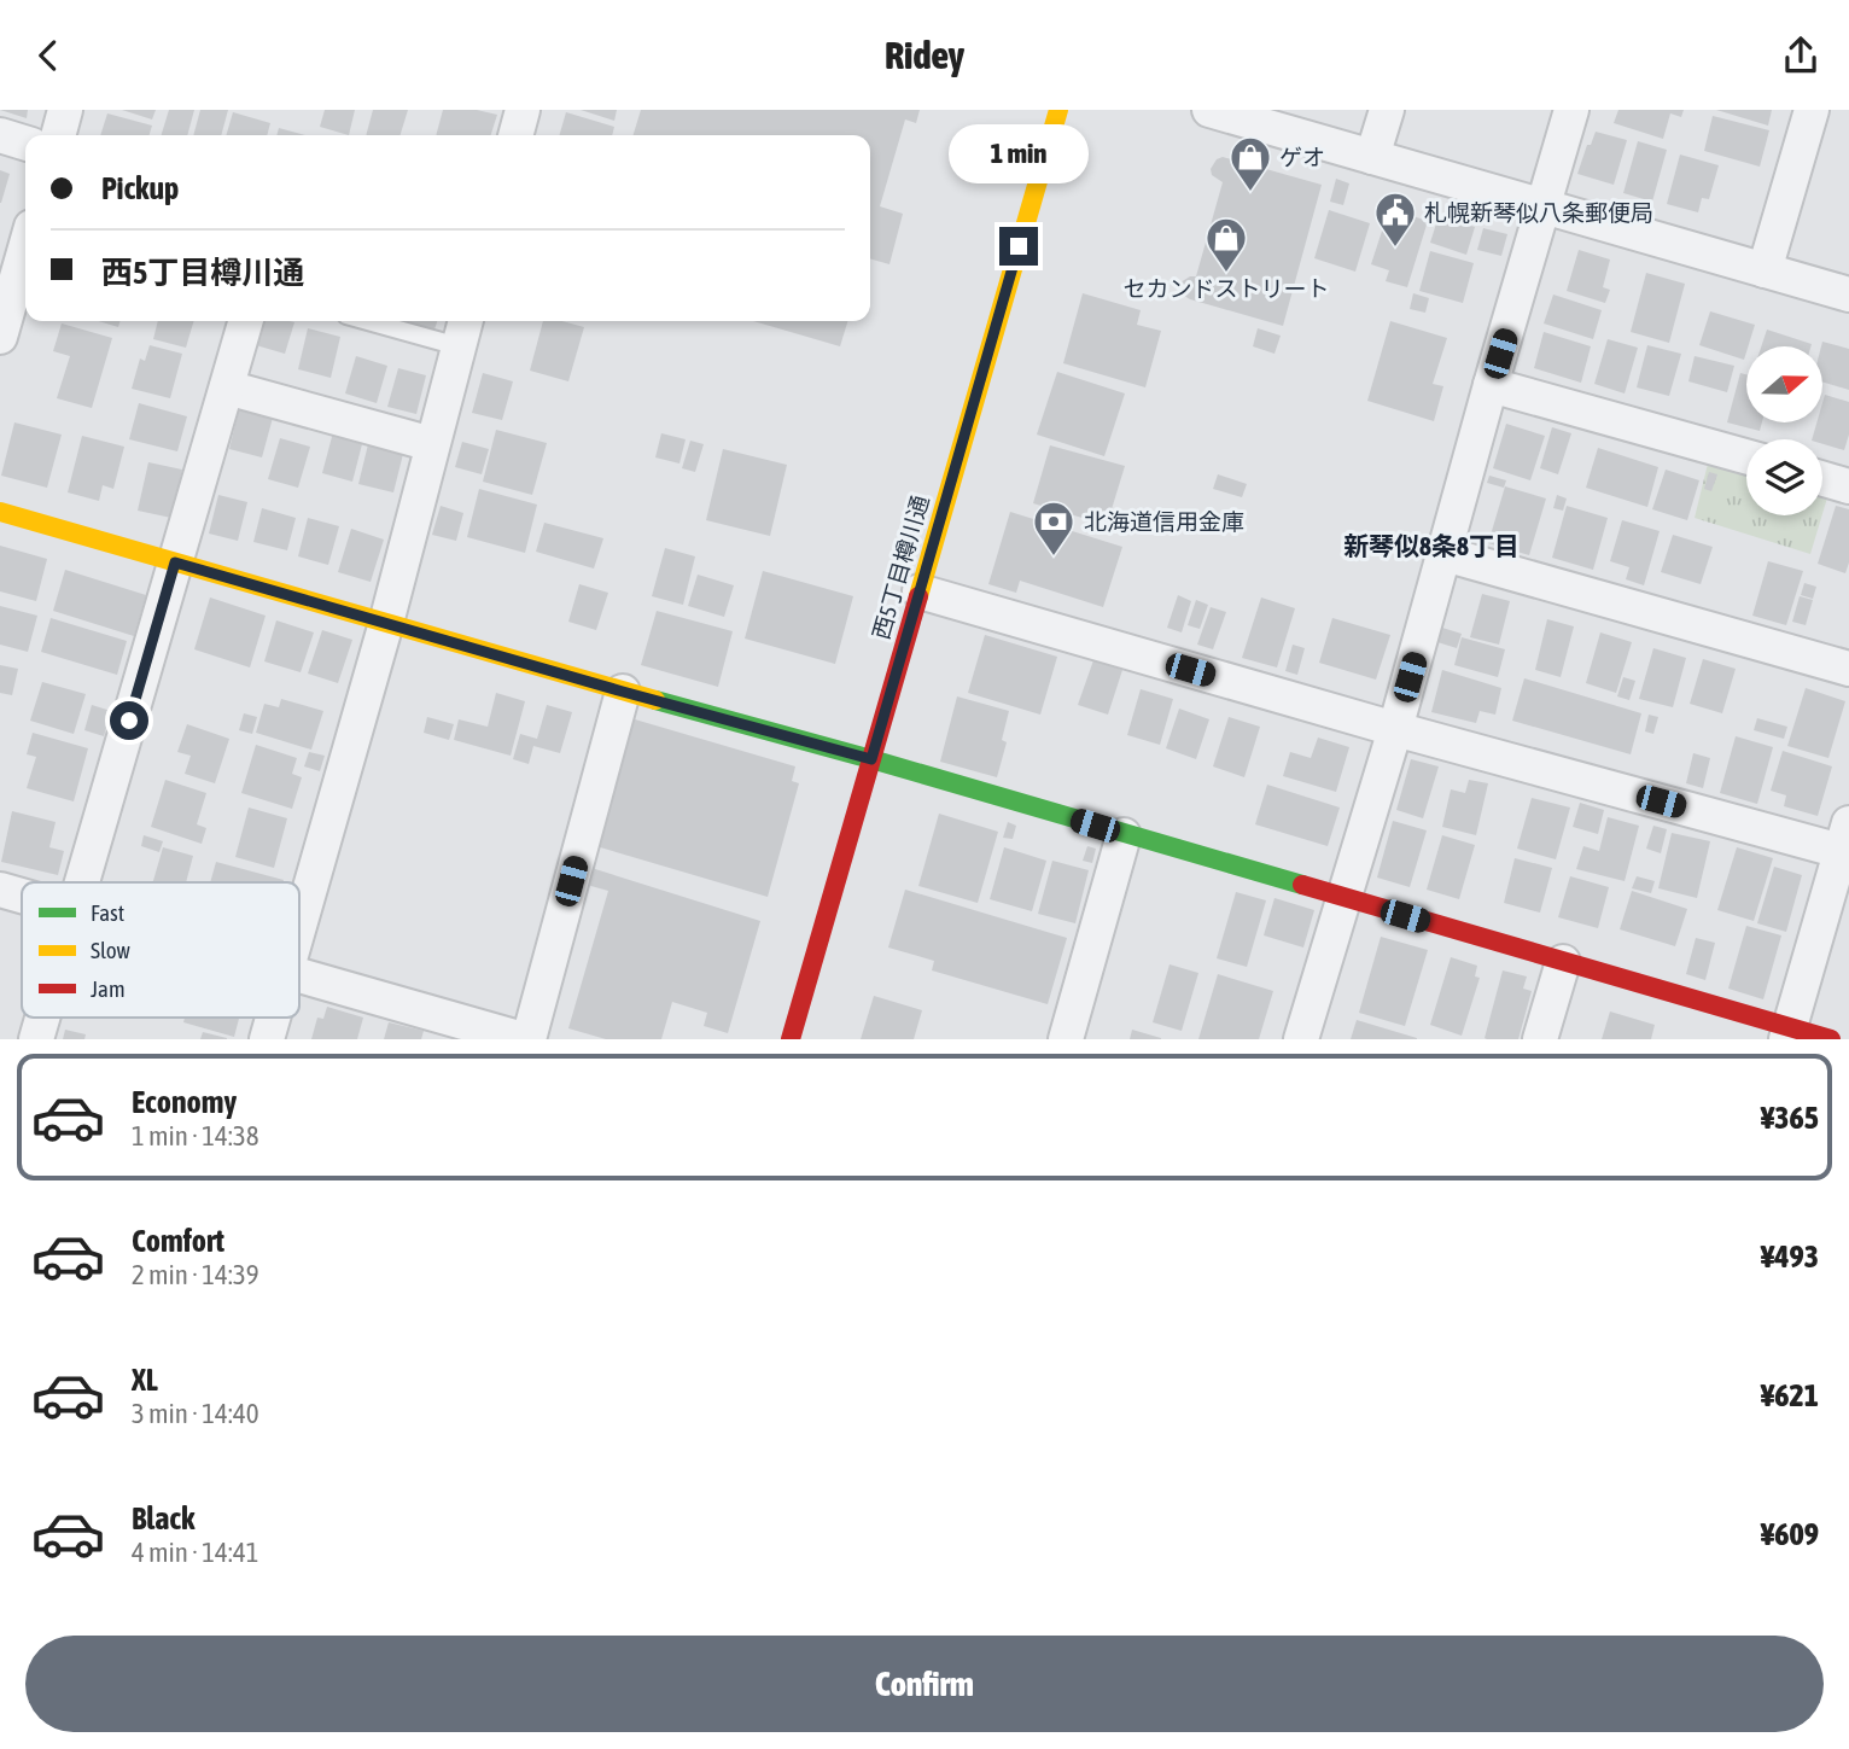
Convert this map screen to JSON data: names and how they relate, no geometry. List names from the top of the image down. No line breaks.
{"streets":{"street":["西5丁目樽川通"]},"districts":["新琴似8条8丁目"],"places":{"shop":["ゲオ","セカンドストリート"],"public building":["札幌新琴似八条郵便局"],"bank":["北海道信用金庫"]},"legend":["Fast","Slow","Jam"],"north":"right","page":{"header":"Ridey","bubble":"1 min","banner":["Pickup","西5丁目樽川通"],"list":[{"name":"Economy","note":"1 min · 14:38","value":"¥365"},{"name":"Comfort","note":"2 min · 14:39","value":"¥493"},{"name":"XL","note":"3 min · 14:40","value":"¥621"},{"name":"Black","note":"4 min · 14:41","value":"¥609"}],"buttons":"Confirm"}}
